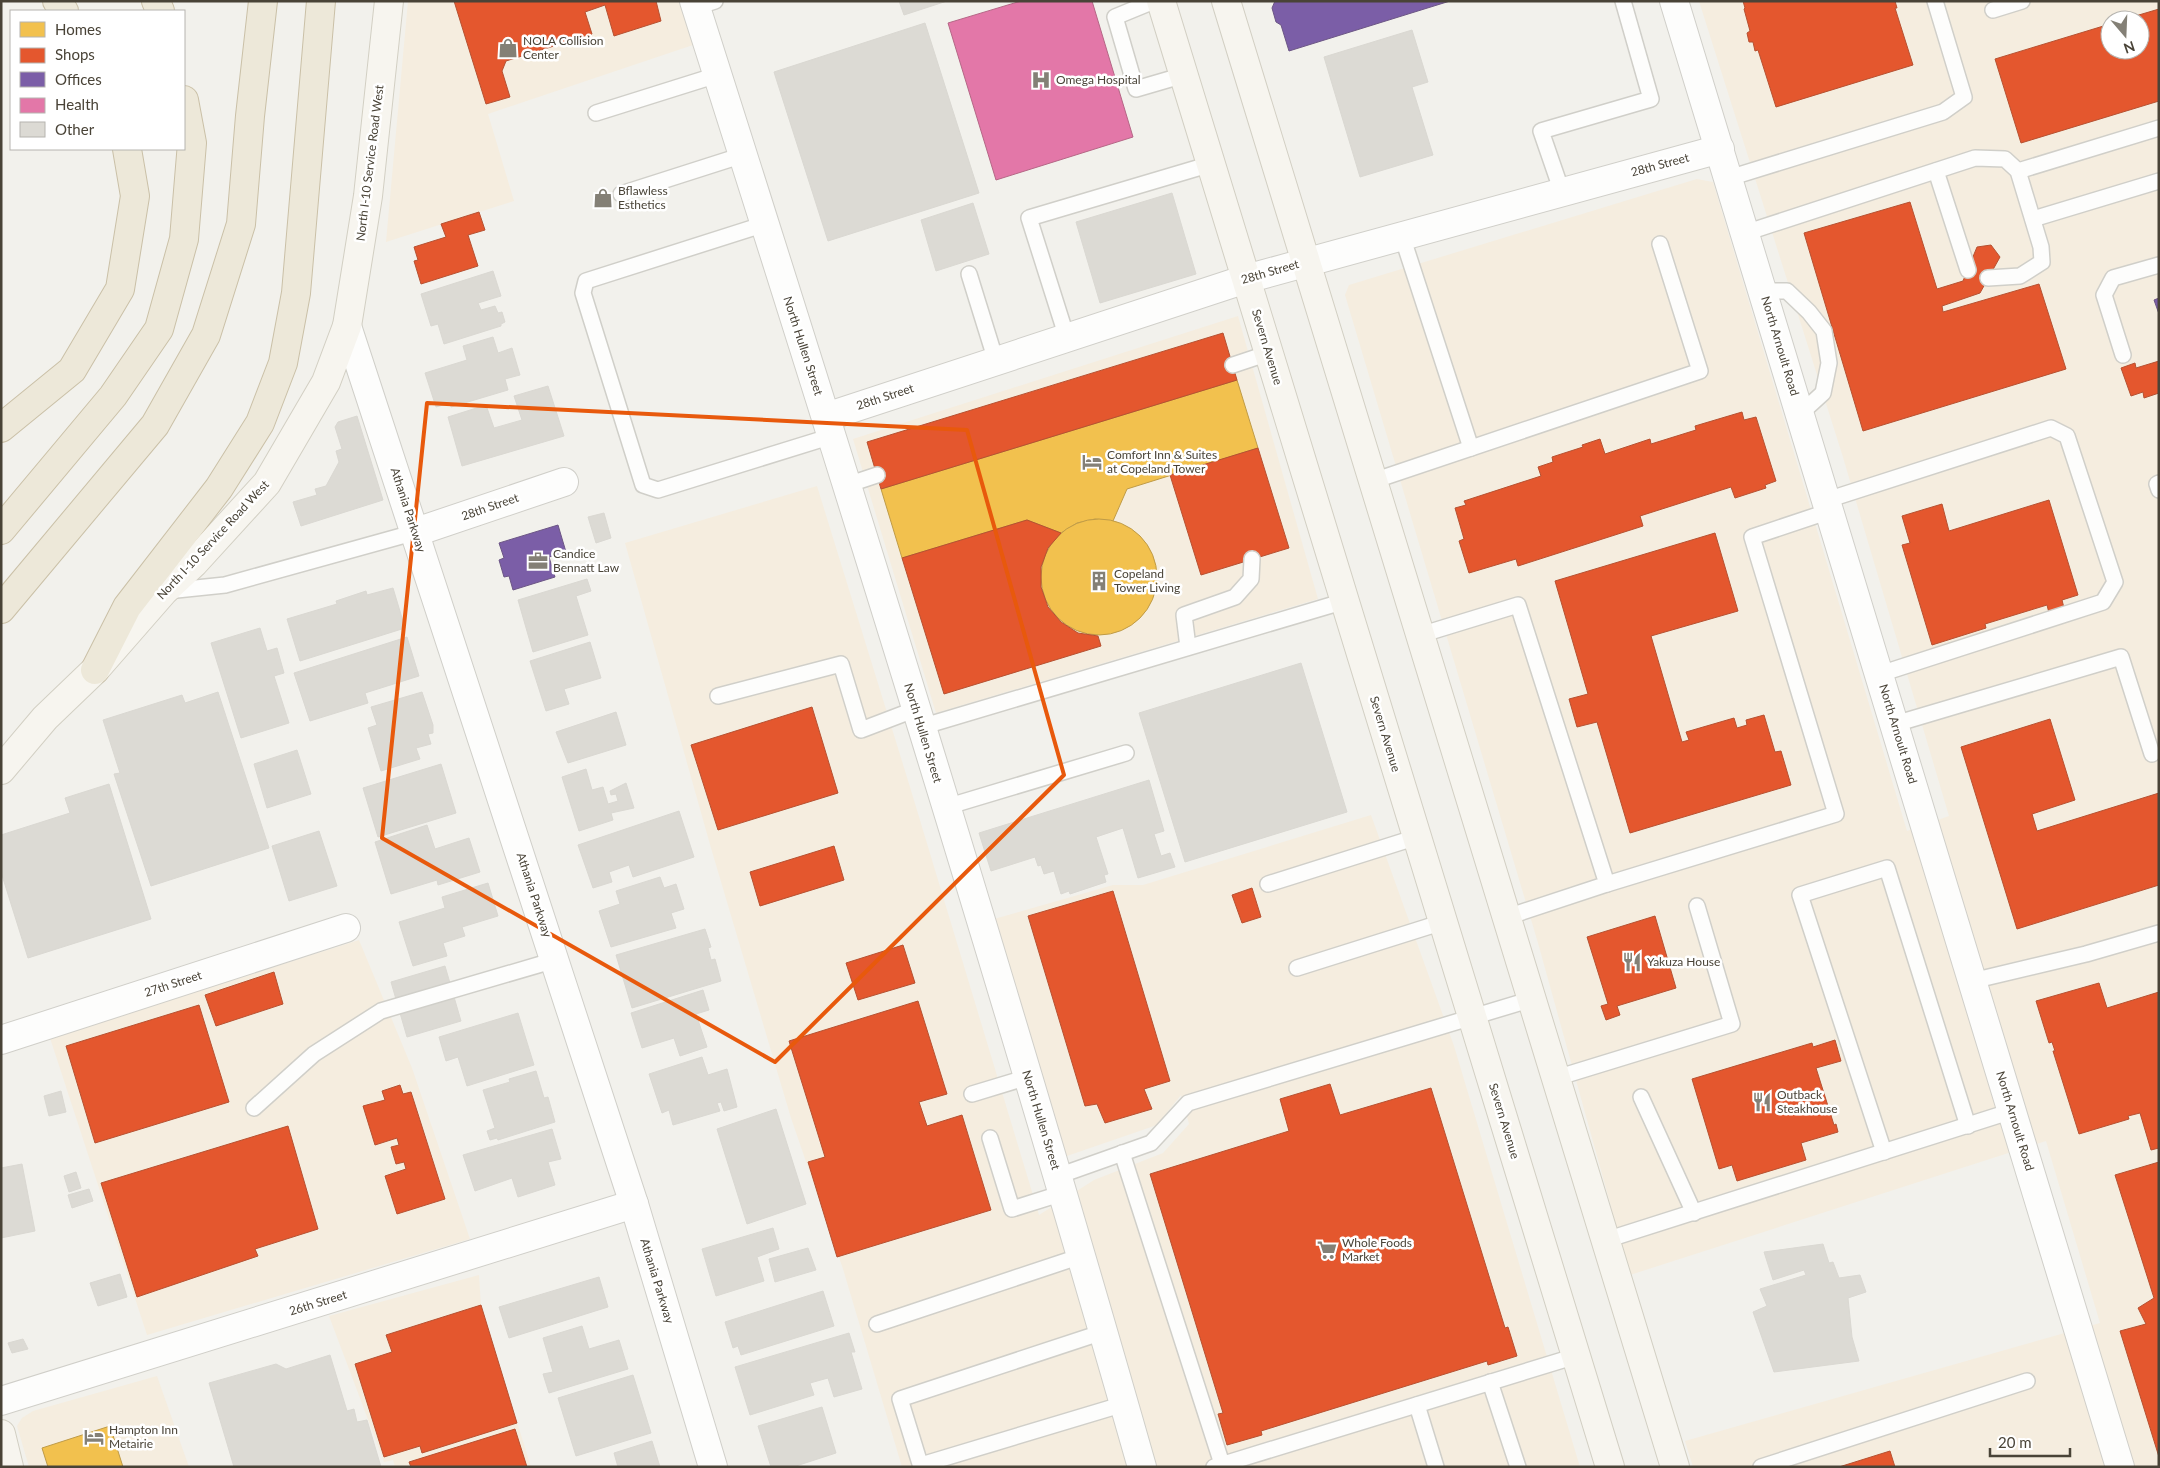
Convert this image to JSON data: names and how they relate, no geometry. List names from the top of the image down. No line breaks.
{"streets":{"street":["North I-10 Service Road West","28th Street","North Hullen Street","North Arnoult Road","Severn Avenue","Athania Parkway","27th Street","26th Street"]},"crossings":[["North I-10 Service Road West","Athania Parkway"],["28th Street","North Hullen Street"],["28th Street","North Arnoult Road"],["28th Street","Severn Avenue"],["28th Street","Athania Parkway"],["Athania Parkway","26th Street"]],"places":{"shop":["NOLA Collision Center","Bflawless Esthetics"],"hospital":["Omega Hospital"],"hotel":["Comfort Inn & Suites at Copeland Tower","Hampton Inn Metairie"],"office":["Candice Bennatt Law"],"building":["Copeland Tower Living"],"restaurant":["Yakuza House","Outback Steakhouse"],"supermarket":["Whole Foods Market"]},"legend":["Homes","Shops","Offices","Health","Other"],"scale_bar":"20 m","north":"bottom"}
